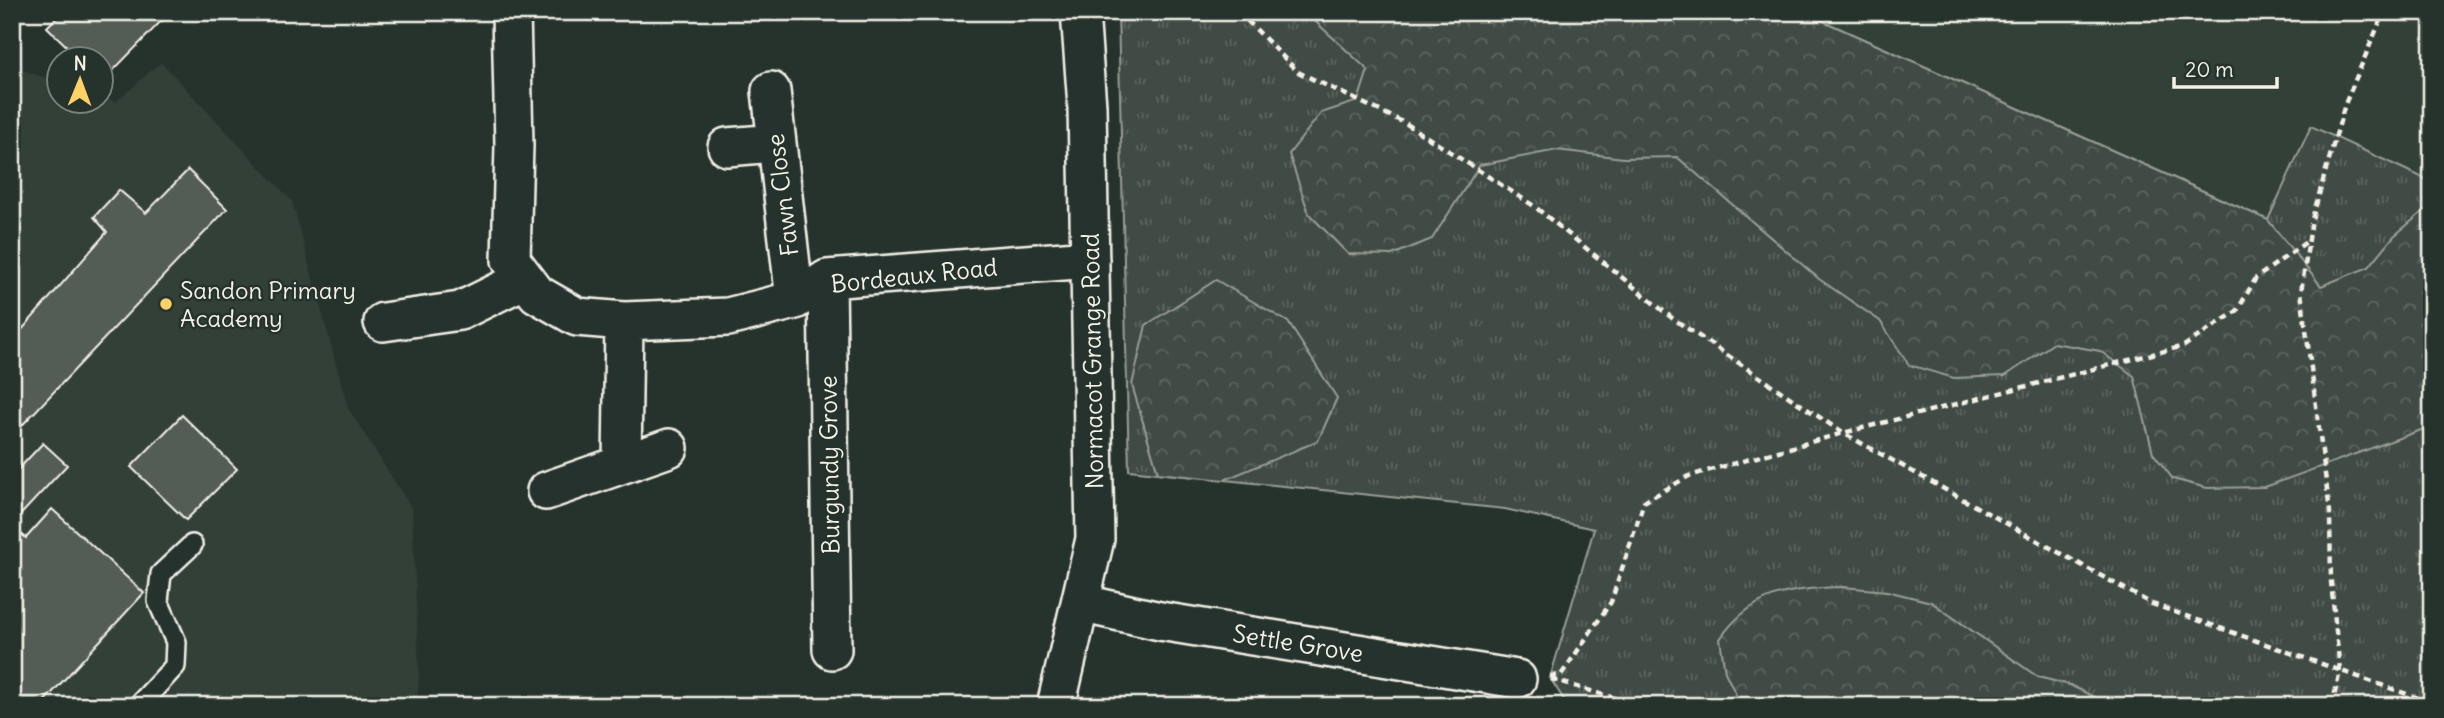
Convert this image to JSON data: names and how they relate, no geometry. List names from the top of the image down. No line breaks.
{"streets":{"street":["Fawn Close","Bordeaux Road","Normacot Grange Road","Burgundy Grove","Settle Grove"]},"crossings":[["Fawn Close","Bordeaux Road"],["Bordeaux Road","Normacot Grange Road"],["Bordeaux Road","Burgundy Grove"],["Normacot Grange Road","Settle Grove"]],"places":["Sandon Primary Academy"],"scale_bar":"20 m","north":"top"}
